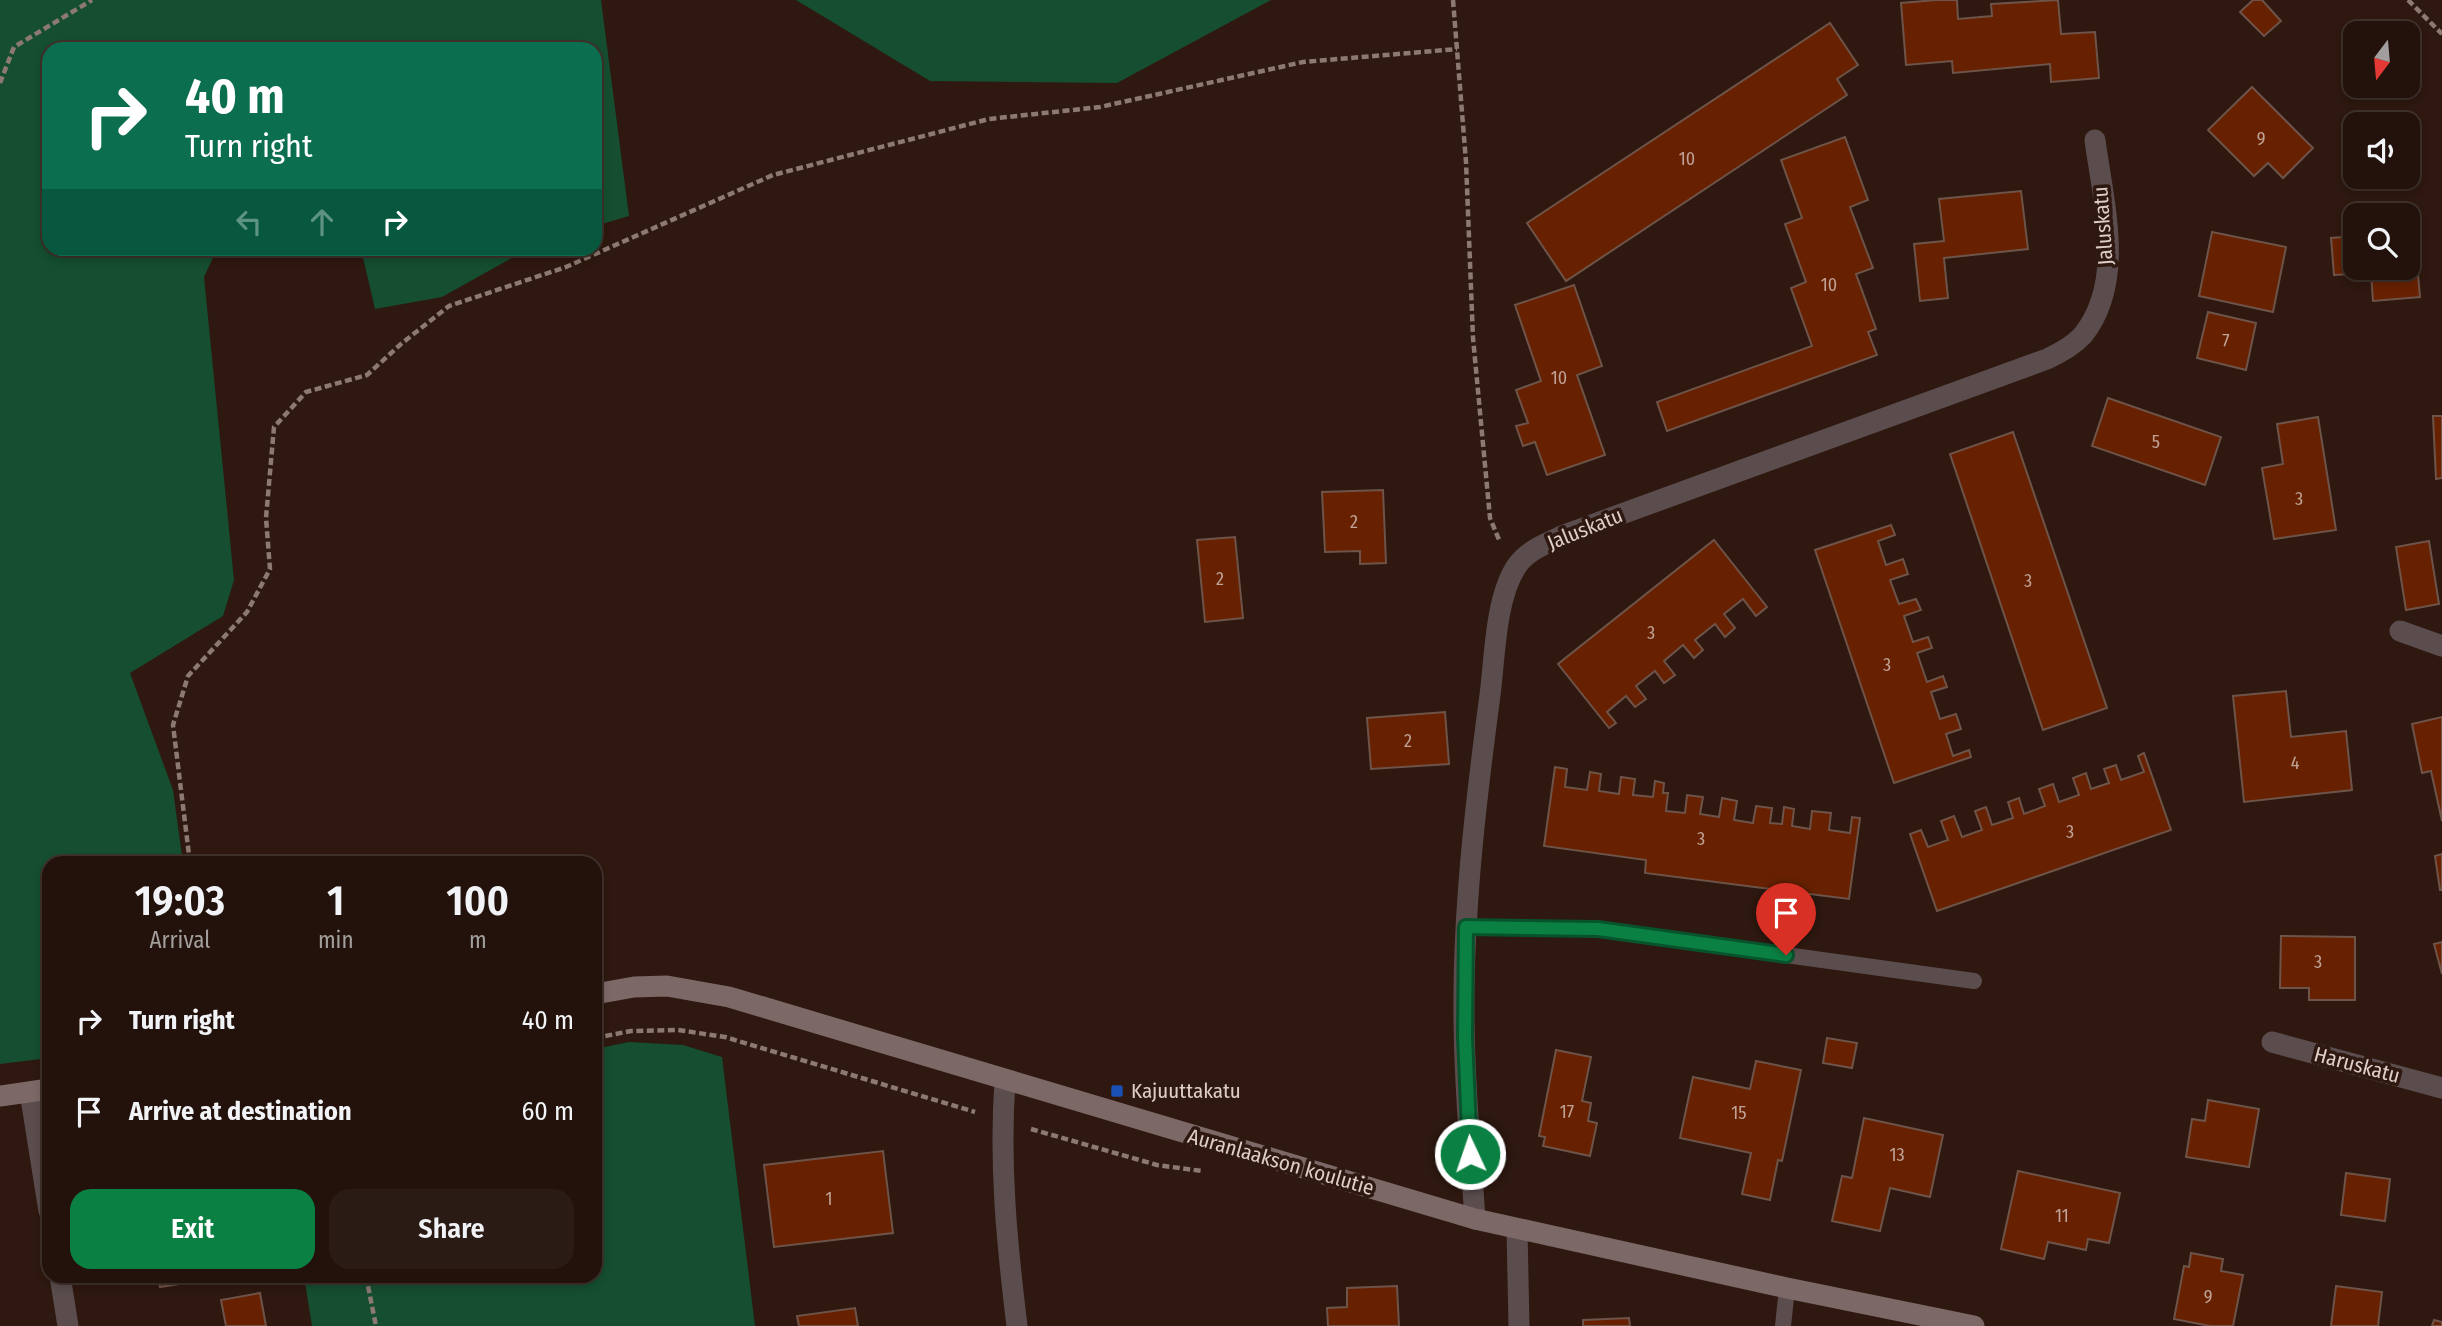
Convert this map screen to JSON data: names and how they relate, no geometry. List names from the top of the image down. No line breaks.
{"streets":{"street":["Jaluskatu","Haruskatu","Auranlaakson koulutie"]},"places":{"transit":["Kajuuttakatu"]},"house_numbers":["9","10","10","7","10","5","3","2","2","3","3","3","2","4","3","3","3","17","15","13","1","11","9"],"north":"bottom","page":{"turn":["40 m","Turn right"],"eta":["19:03","Arrival","1","min","100","m"],"list":[{"name":"Turn right","value":"40 m"},{"name":"Arrive at destination","value":"60 m"}],"buttons":["Exit","Share"]}}
